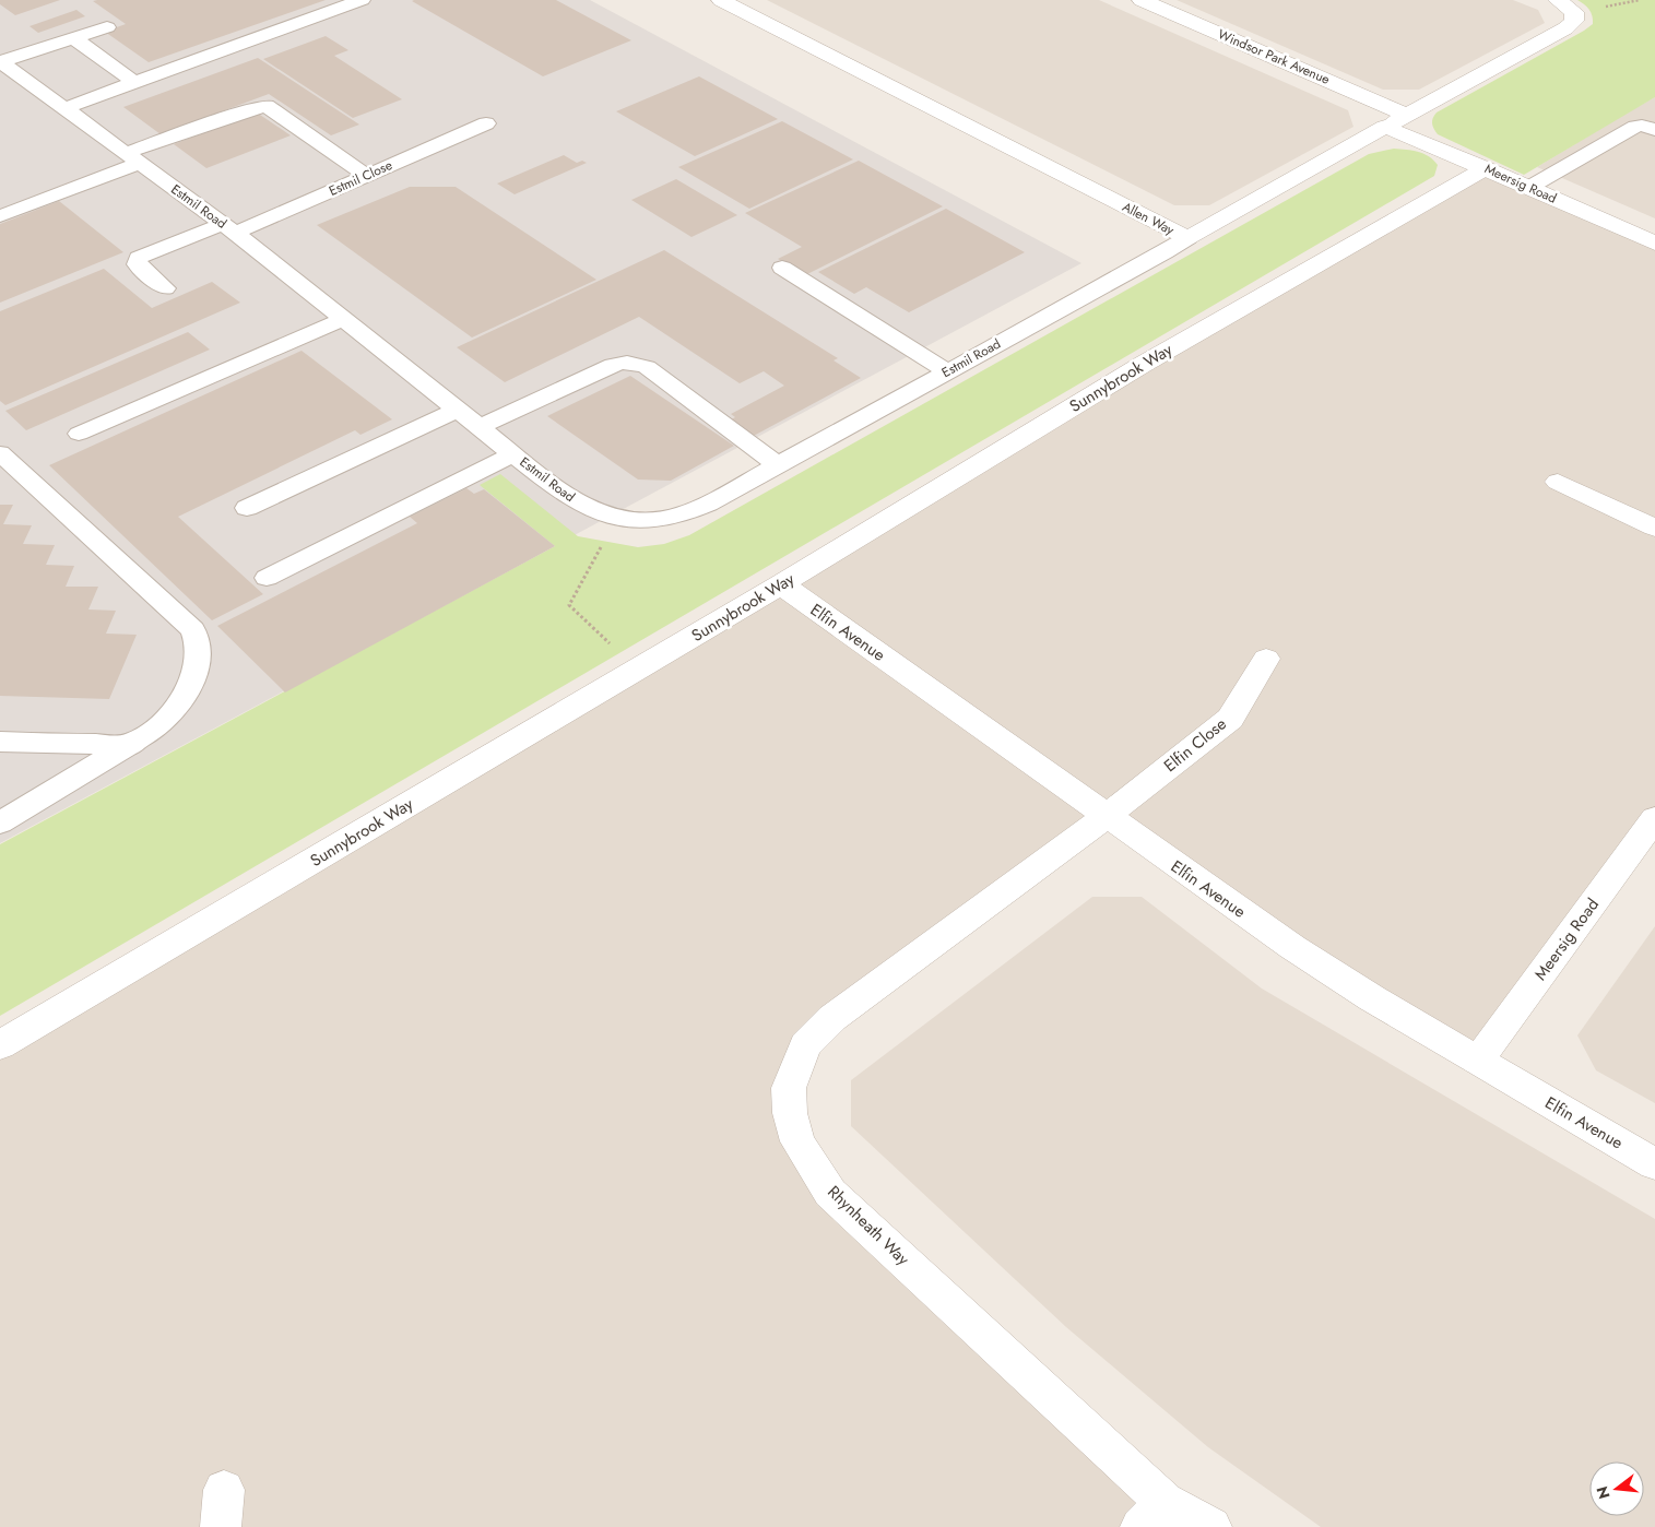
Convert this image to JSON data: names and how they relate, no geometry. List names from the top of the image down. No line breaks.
{"streets":{"street":["Windsor Park Avenue","Meersig Road","Allen Way","Sunnybrook Way","Elfin Avenue","Elfin Close","Rhynheath Way"],"lane":["Estmil Close","Estmil Road"]},"crossings":[["Windsor Park Avenue","Allen Way"],["Estmil Close","Estmil Road"],["Meersig Road","Allen Way"],["Meersig Road","Sunnybrook Way"],["Meersig Road","Elfin Avenue"],["Estmil Road","Allen Way"],["Sunnybrook Way","Elfin Avenue"],["Elfin Avenue","Elfin Close"],["Elfin Avenue","Rhynheath Way"],["Elfin Close","Rhynheath Way"]],"north":"left"}
